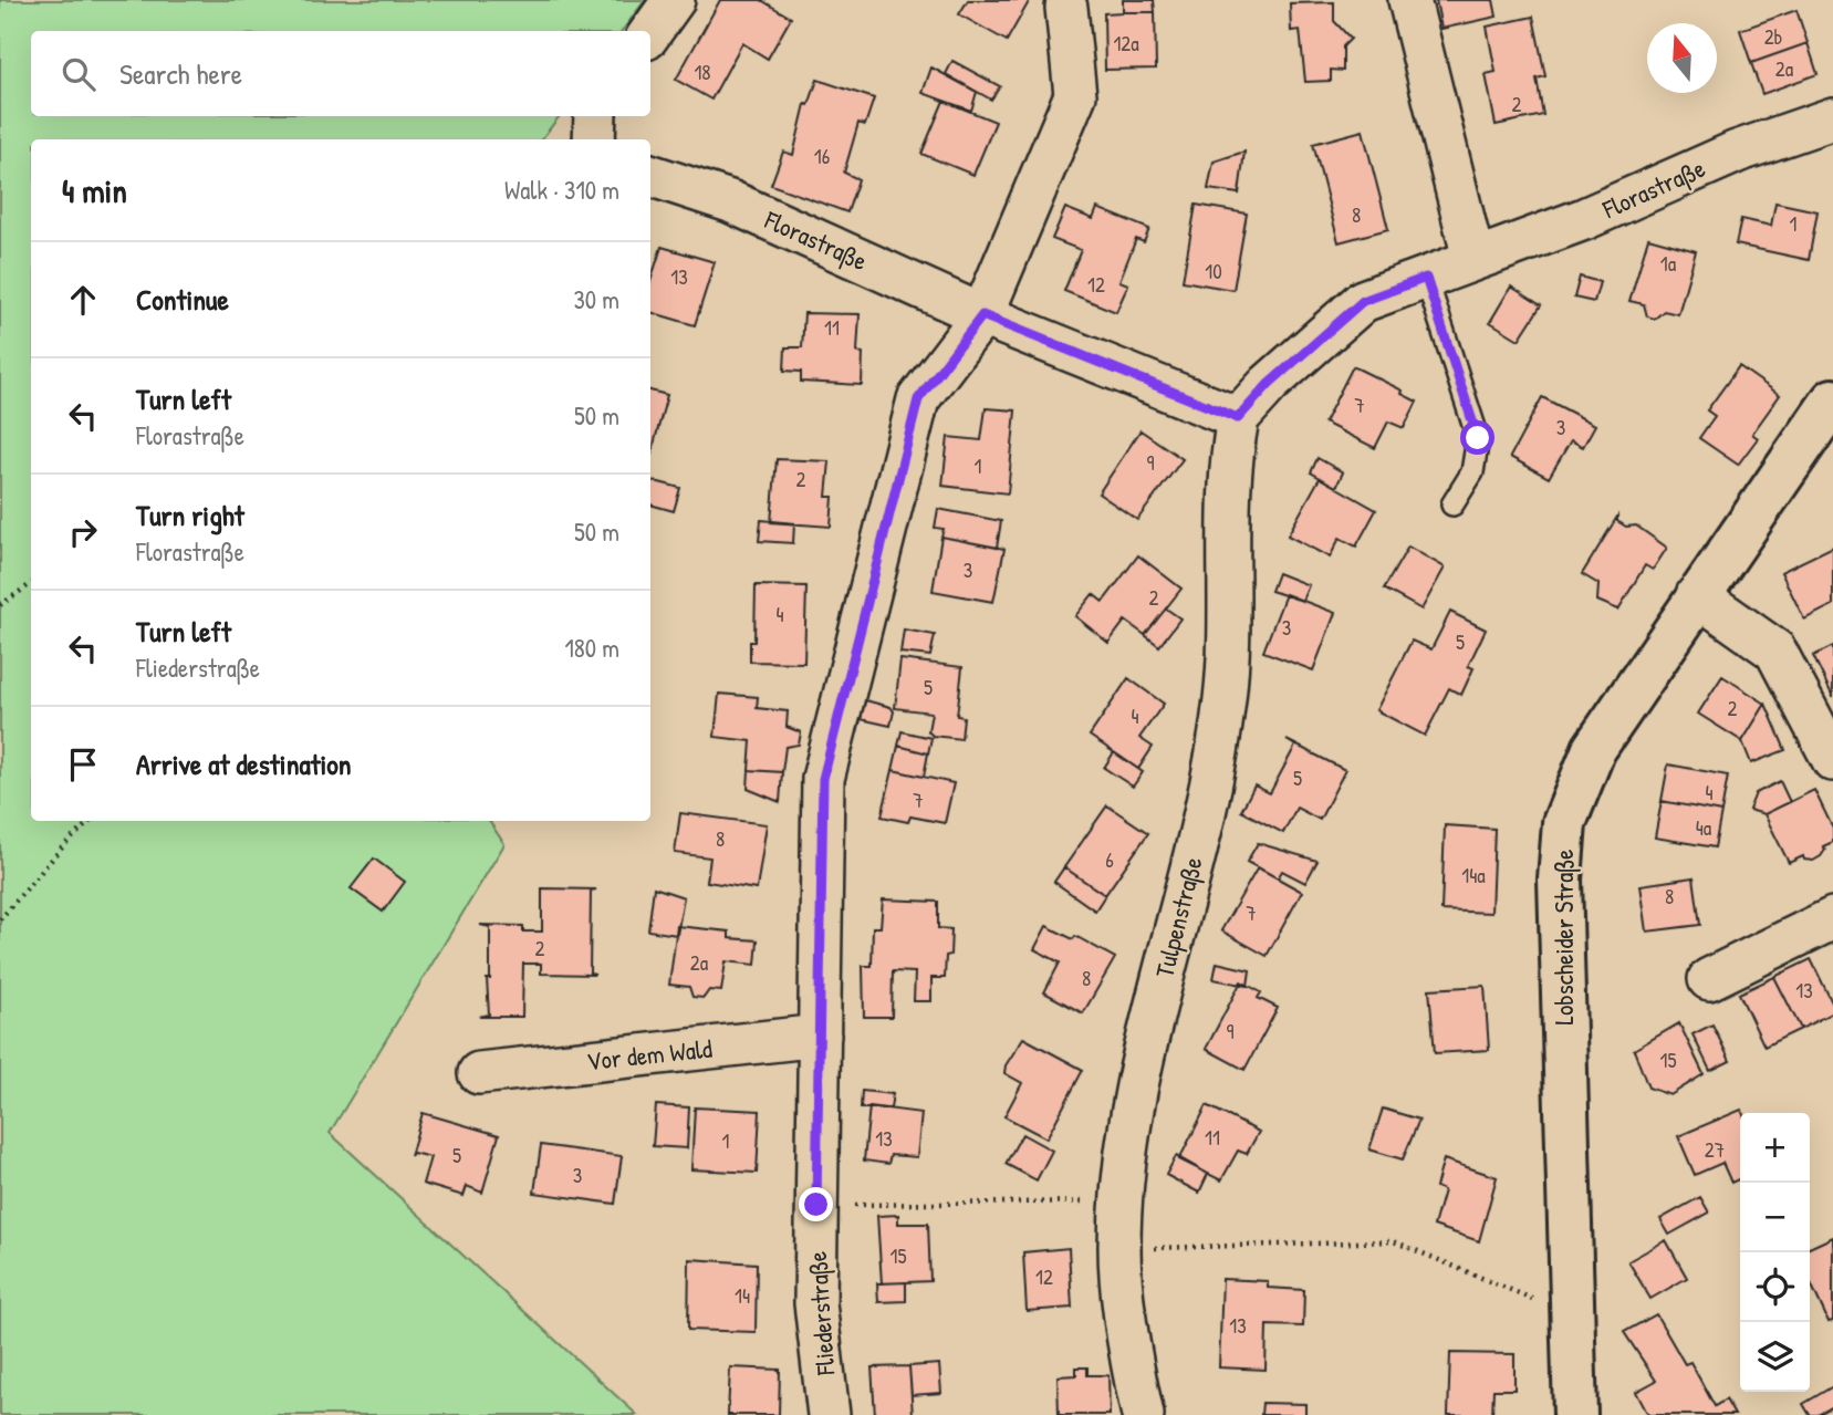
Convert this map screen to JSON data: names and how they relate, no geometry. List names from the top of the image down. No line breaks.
{"streets":{"street":["Florastraße","Tulpenstraße","Lobscheider Straße","Vor dem Wald","Fliederstraße"]},"crossings":[["Florastraße","Tulpenstraße"],["Florastraße","Fliederstraße"],["Vor dem Wald","Fliederstraße"]],"house_numbers":["2b","12a","2a","18","2","16","8","1","1a","10","13","12","11","7","3","9","1","2","3","2","4","3","5","5","2","4","5","4","7","4a","8","6","14a","8","7","2","2a","8","13","9","15","11","13","1","27","5","3","15","12","14","13"],"north":"top","page":{"search":"Search here","heading":["4 min","Walk · 310 m"],"list":[["Continue","30 m"],["Turn left","Florastraße","50 m"],["Turn right","Florastraße","50 m"],["Turn left","Fliederstraße","180 m"],"Arrive at destination"],"map_buttons":["+","−"]}}
